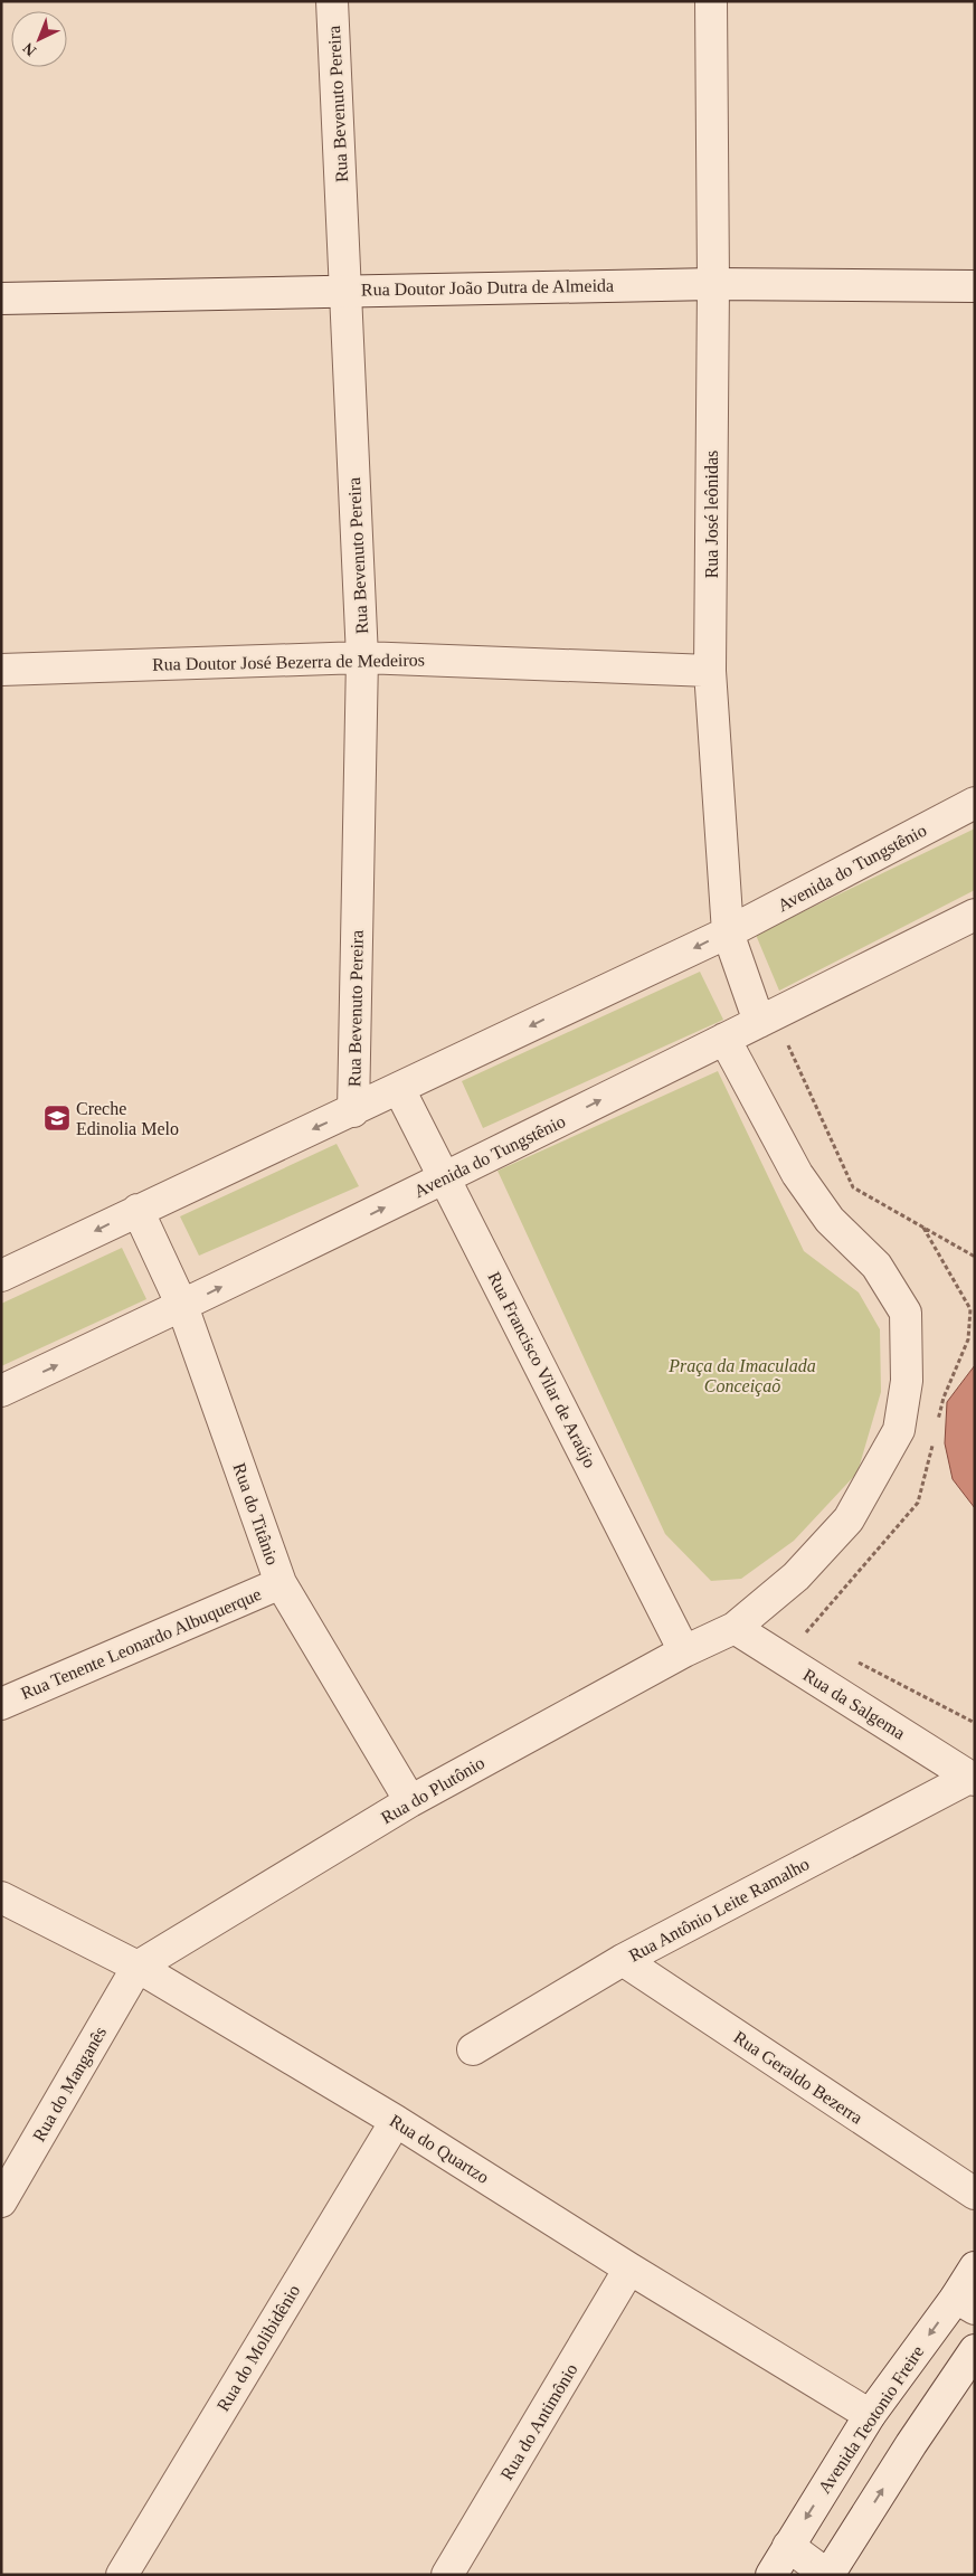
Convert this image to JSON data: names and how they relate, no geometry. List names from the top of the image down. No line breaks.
{"streets":{"street":["Rua Bevenuto Pereira","Rua Doutor João Dutra de Almeida","Rua José leônidas","Rua Doutor José Bezerra de Medeiros","Avenida do Tungstênio","Rua Francisco Vilar de Araújo","Rua do Titânio","Rua Tenente Leonardo Albuquerque","Rua da Salgema","Rua do Plutônio","Rua Antônio Leite Ramalho","Rua Geraldo Bezerra","Rua do Manganês","Rua do Quartzo","Rua do Molibidênio","Avenida Teotonio Freire","Rua do Antimônio"]},"crossings":[["Rua Bevenuto Pereira","Rua Doutor João Dutra de Almeida"],["Rua Bevenuto Pereira","Rua Doutor José Bezerra de Medeiros"],["Rua Bevenuto Pereira","Avenida do Tungstênio"],["Rua Doutor João Dutra de Almeida","Rua José leônidas"],["Rua José leônidas","Rua Doutor José Bezerra de Medeiros"],["Rua José leônidas","Avenida do Tungstênio"],["Avenida do Tungstênio","Rua Francisco Vilar de Araújo"],["Avenida do Tungstênio","Rua do Titânio"],["Rua Francisco Vilar de Araújo","Rua do Plutônio"],["Rua do Titânio","Rua Tenente Leonardo Albuquerque"],["Rua do Titânio","Rua do Plutônio"],["Rua da Salgema","Rua do Plutônio"],["Rua da Salgema","Rua Antônio Leite Ramalho"],["Rua do Plutônio","Rua do Manganês"],["Rua do Plutônio","Rua do Quartzo"],["Rua Antônio Leite Ramalho","Rua Geraldo Bezerra"],["Rua do Manganês","Rua do Quartzo"],["Rua do Quartzo","Rua do Molibidênio"],["Rua do Quartzo","Avenida Teotonio Freire"],["Rua do Quartzo","Rua do Antimônio"]],"parks":["Praça da Imaculada Conceiçaõ"],"places":{"school or university":["Creche Edinolia Melo"]},"north":"bottom left"}
